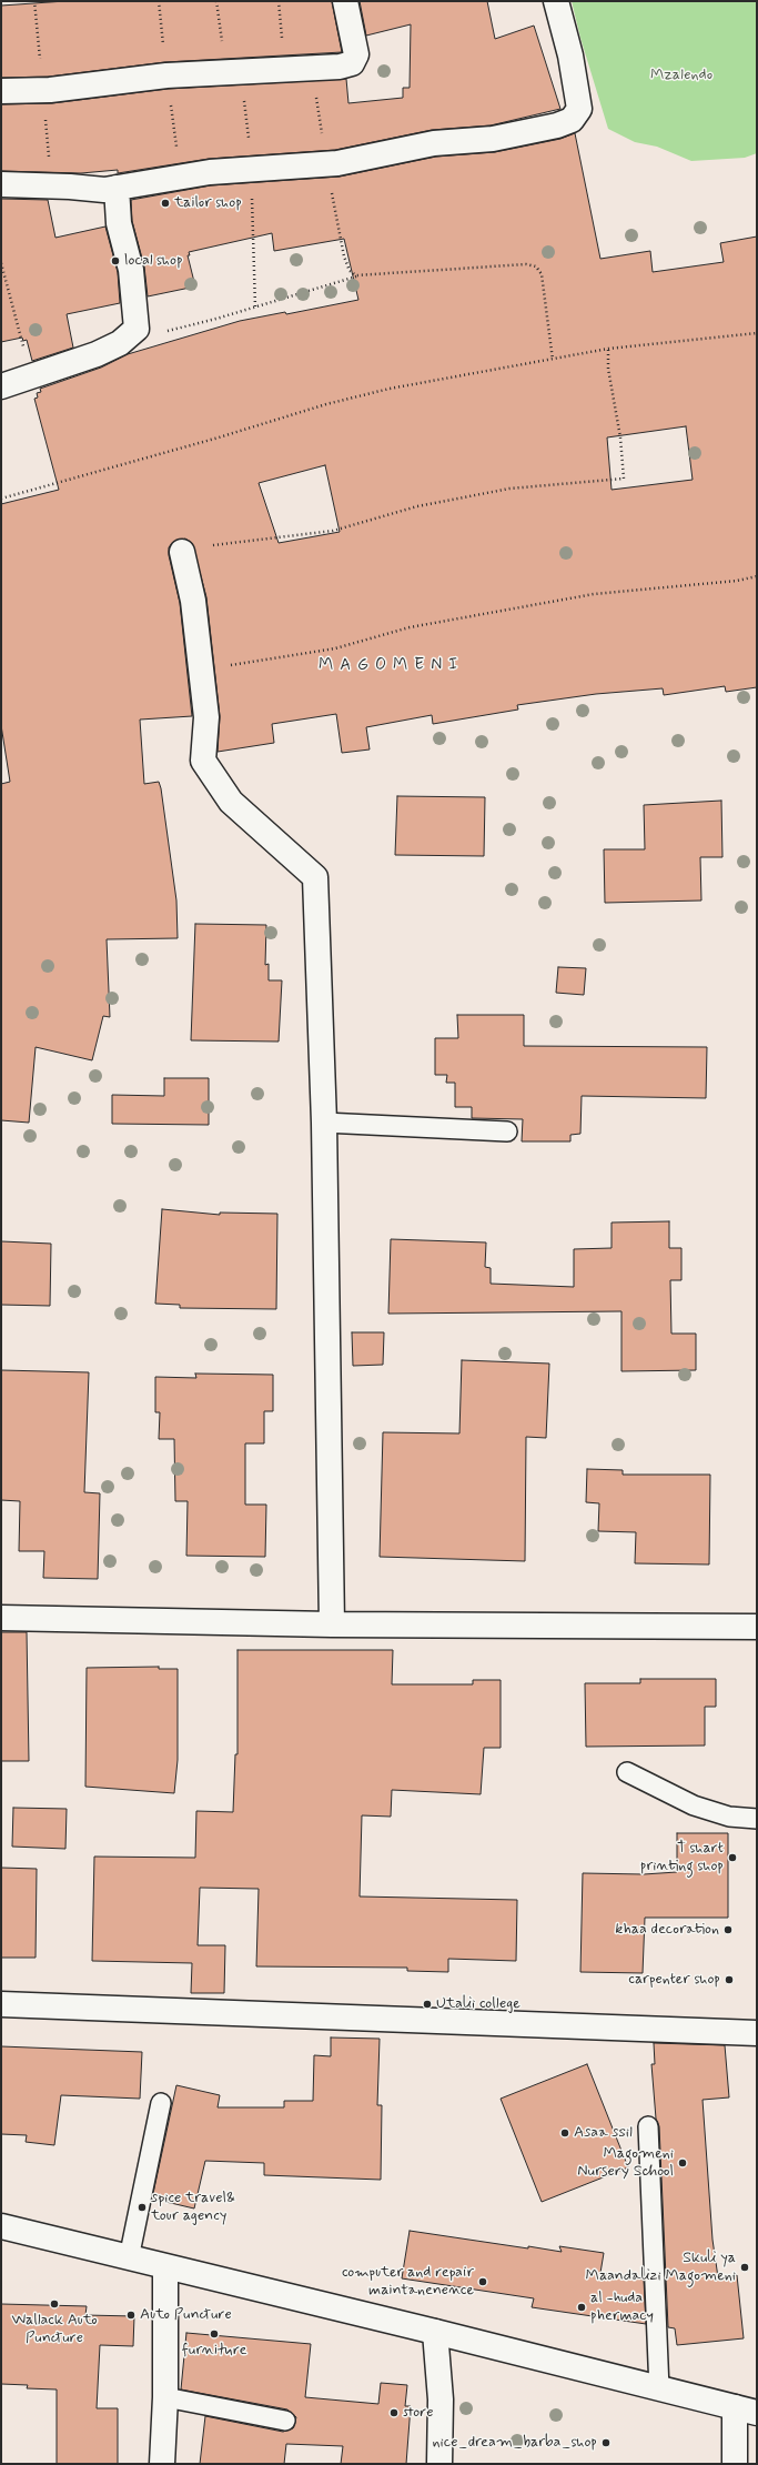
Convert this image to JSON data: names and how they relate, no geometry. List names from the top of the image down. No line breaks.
{"districts":["M A G O M E N I"],"parks":["Mzalendo"],"places":["tailor shop","local shop","T shart printing shop","khaa decoration","carpenter shop","Utalii college","Asaa ssil","Magomeni Nursery School","spice travel& tour agency","Skuli ya Maandalizi Magomeni","computer and repair maintanenence","Wallack Auto Puncture","al -huda phermacy","Auto Puncture","furniture","store","nice_dream_barba_shop"]}
